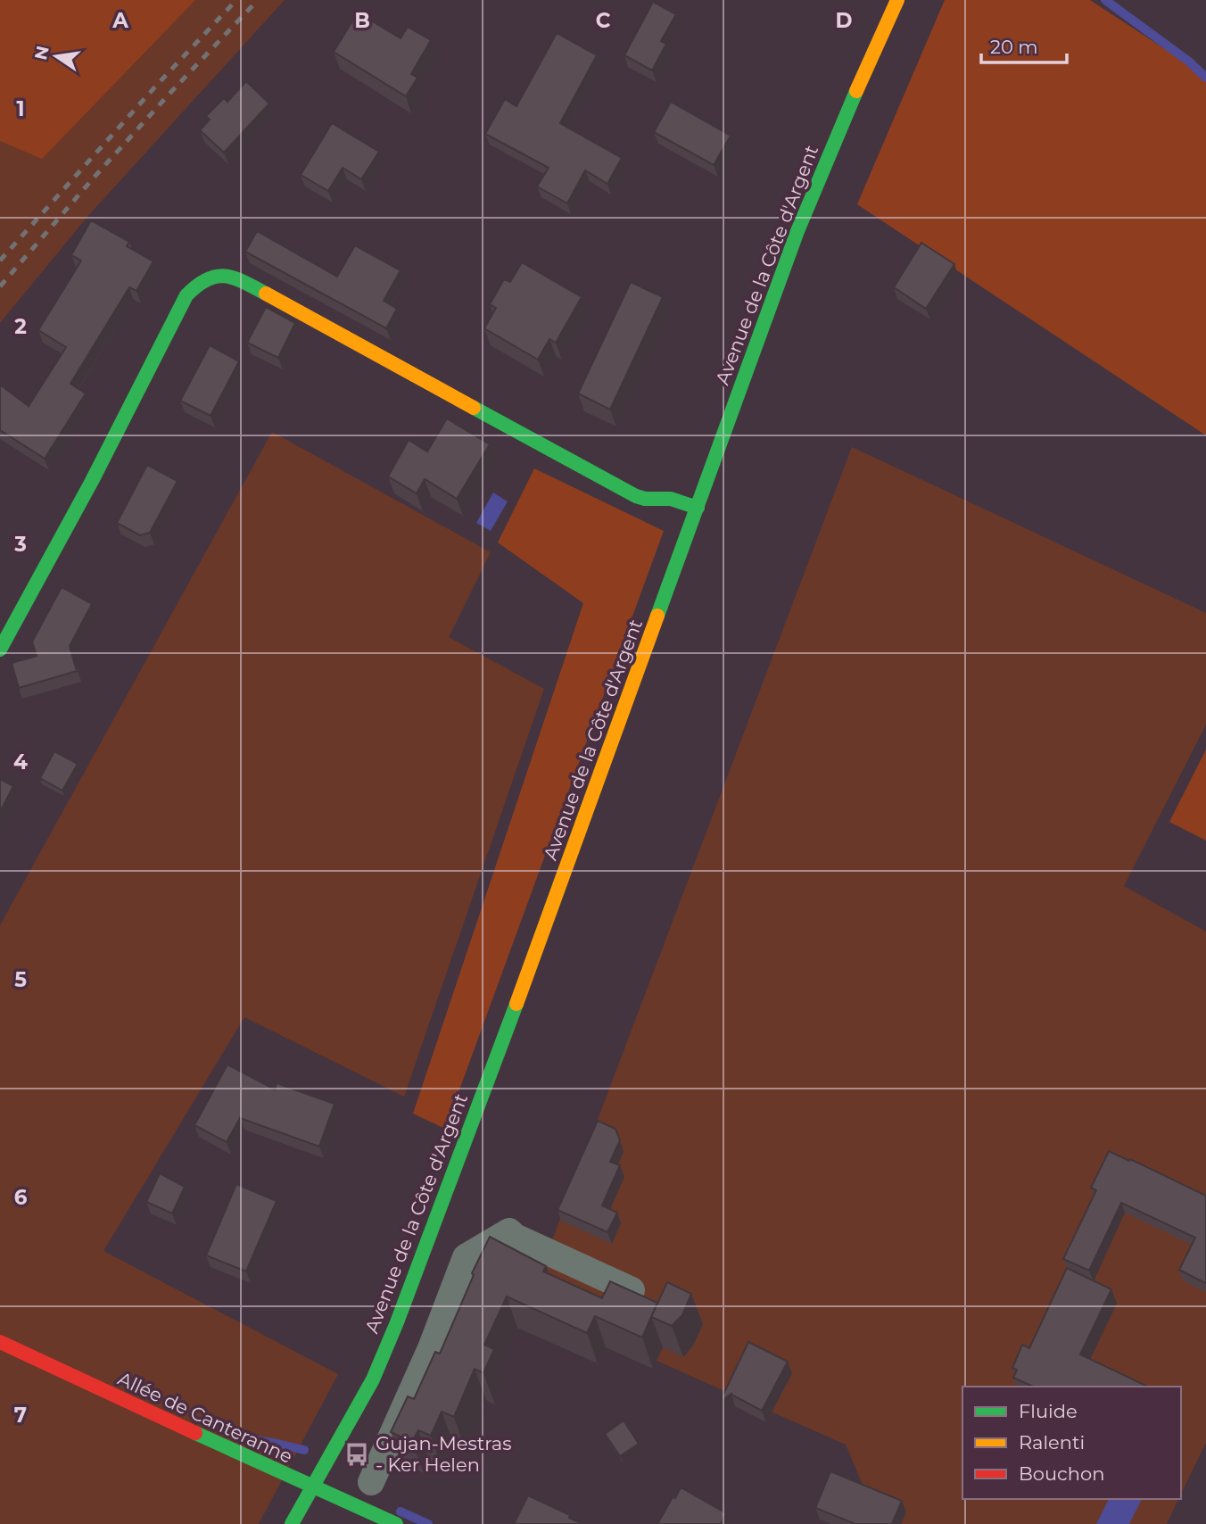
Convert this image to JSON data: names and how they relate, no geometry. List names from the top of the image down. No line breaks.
{"streets":{"main road":["Avenue de la Côte d'Argent","Allée de Canteranne"]},"crossings":[["Avenue de la Côte d'Argent","Allée de Canteranne"]],"places":{"bus stop":["Gujan-Mestras - Ker Helen"]},"legend":["Fluide","Ralenti","Bouchon"],"scale_bar":"20 m","north":"left","grid":{"columns":["A","B","C","D"],"rows":["1","2","3","4","5","6","7"]}}
